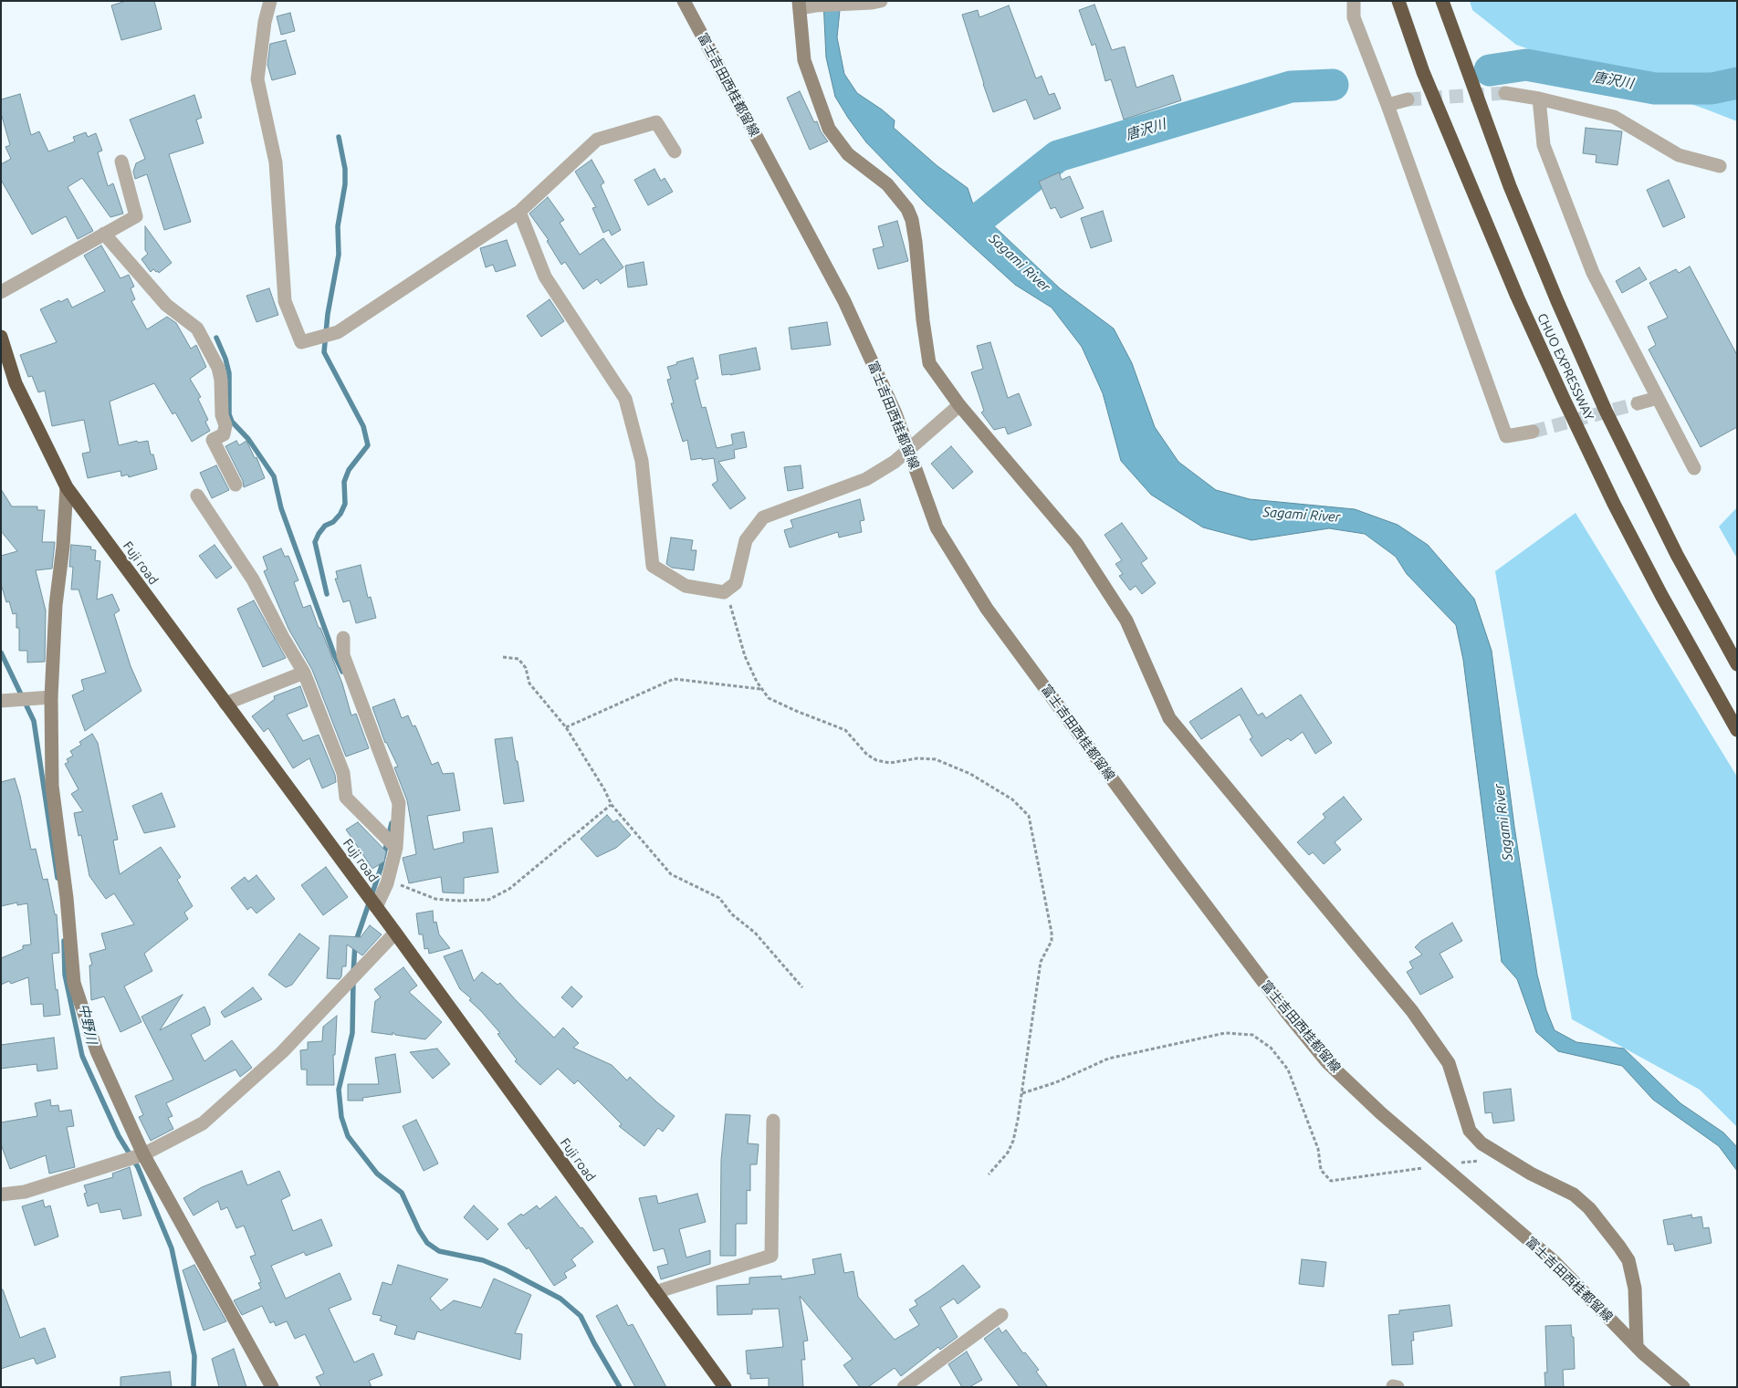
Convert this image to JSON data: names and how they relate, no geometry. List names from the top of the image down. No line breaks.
{"streets":{"highway":["CHUO EXPRESSWAY","Fuji road"],"main road":["富士吉田西桂都留線"]},"water":["唐沢川","Sagami River","中野川"]}
